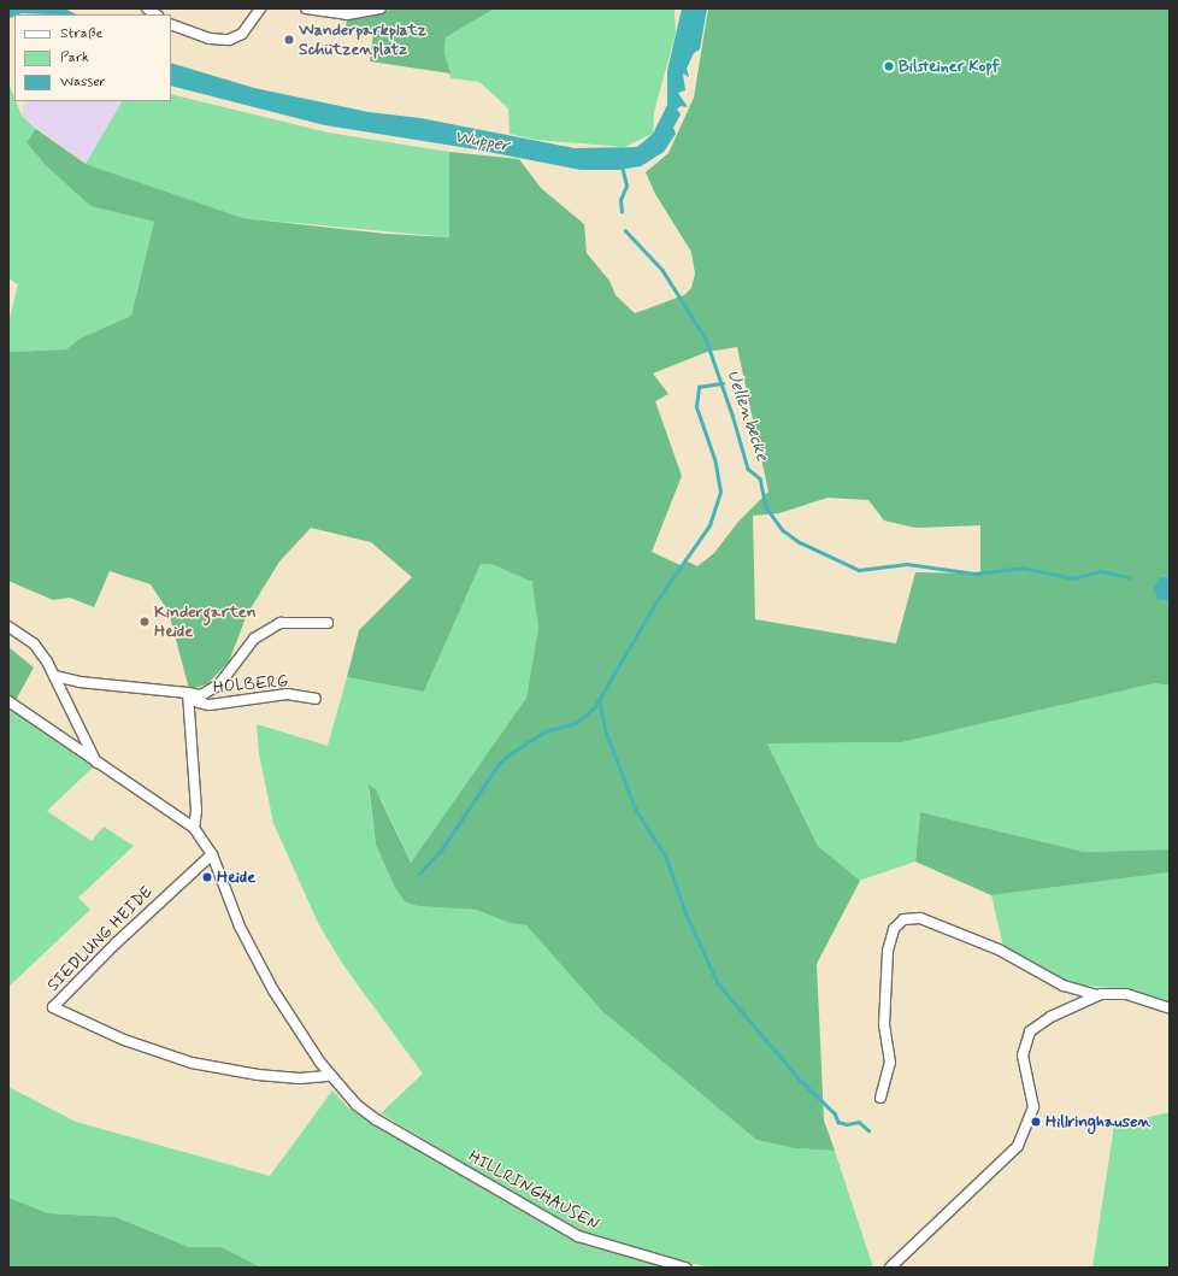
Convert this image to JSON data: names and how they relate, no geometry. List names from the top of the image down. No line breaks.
{"streets":{"street":["HOLBERG","SIEDLUNG HEIDE","HILLRINGHAUSEN"]},"crossings":[["SIEDLUNG HEIDE","HILLRINGHAUSEN"]],"water":["Wupper","Uellenbecke"],"places":["Wanderparkplatz Schützenplatz","Bilsteiner Kopf","Kindergarten Heide","Heide","Hillringhausen"],"legend":["Straße","Park","Wasser"]}
